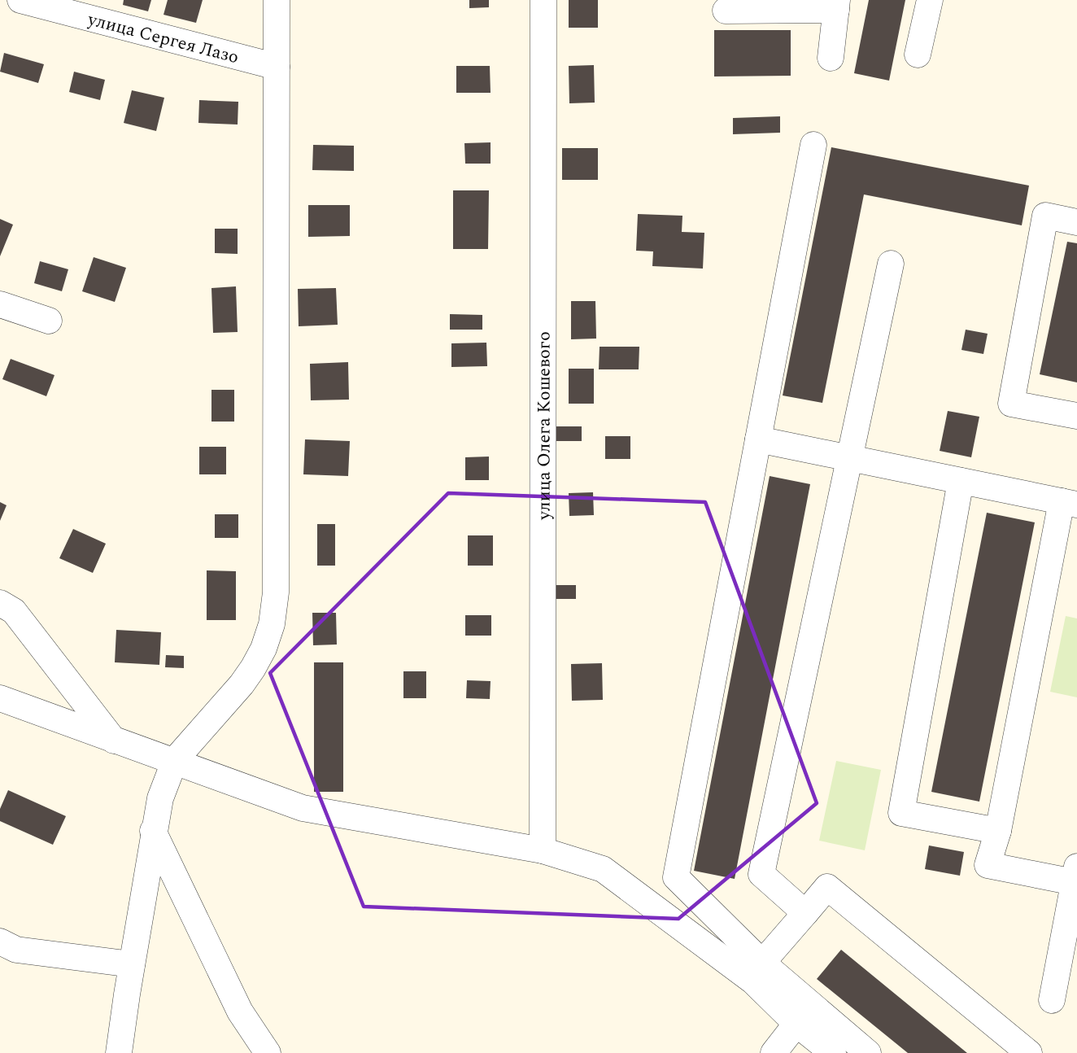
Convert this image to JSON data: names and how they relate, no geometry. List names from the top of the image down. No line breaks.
{"streets":{"street":["улица Сергея Лазо","улица Олега Кошевого"]}}
